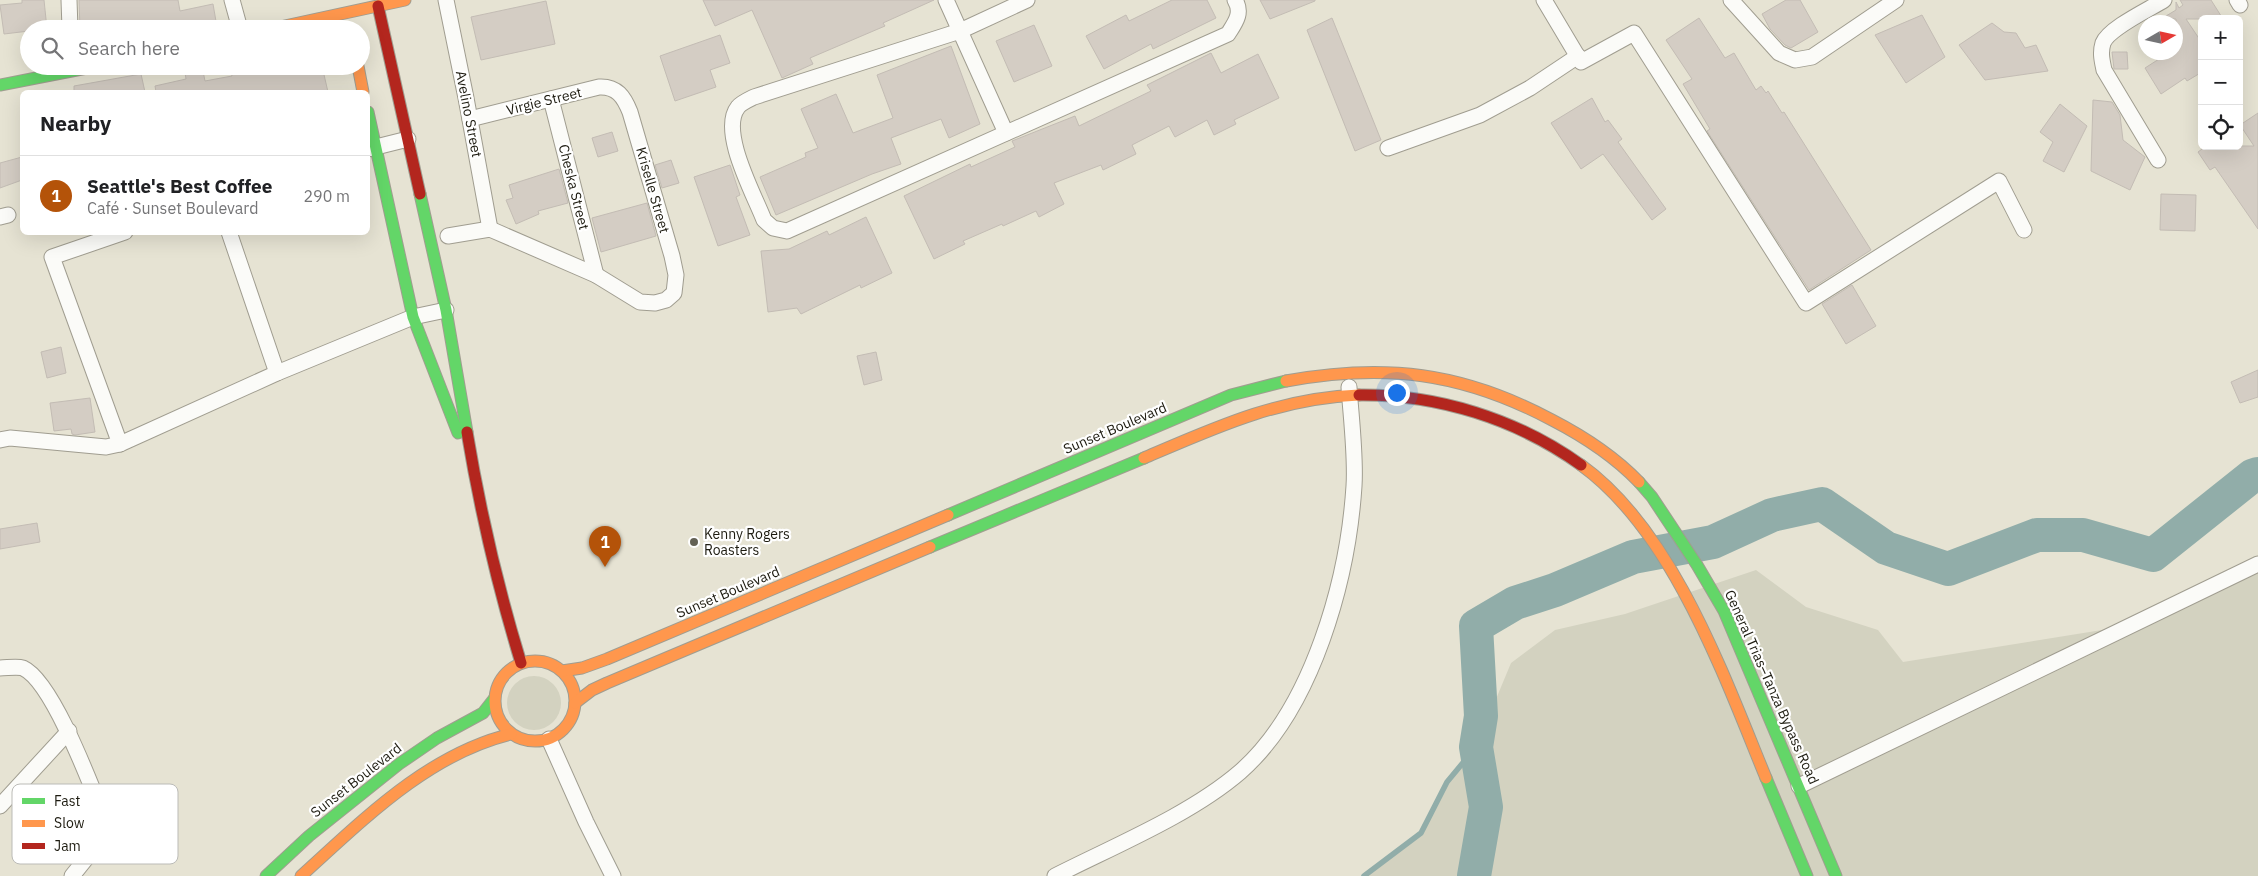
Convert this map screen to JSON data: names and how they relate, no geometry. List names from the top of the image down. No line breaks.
{"streets":{"main road":["Sunset Boulevard","General Trias–Tanza Bypass Road"],"street":["Virgie Street","Avelino Street","Cheska Street","Kriselle Street"]},"crossings":[["Virgie Street","Avelino Street"],["Virgie Street","Cheska Street"],["Virgie Street","Kriselle Street"],["Cheska Street","Kriselle Street"],["Sunset Boulevard","General Trias–Tanza Bypass Road"]],"places":["Kenny Rogers Roasters"],"legend":["Fast","Slow","Jam"],"north":"right","page":{"map_buttons":["+","−"],"search":"Search here","heading":"Nearby","list":[{"mark":"1","name":"Seattle's Best Coffee","note":"Café · Sunset Boulevard","value":"290 m"}],"pins":"1"}}
